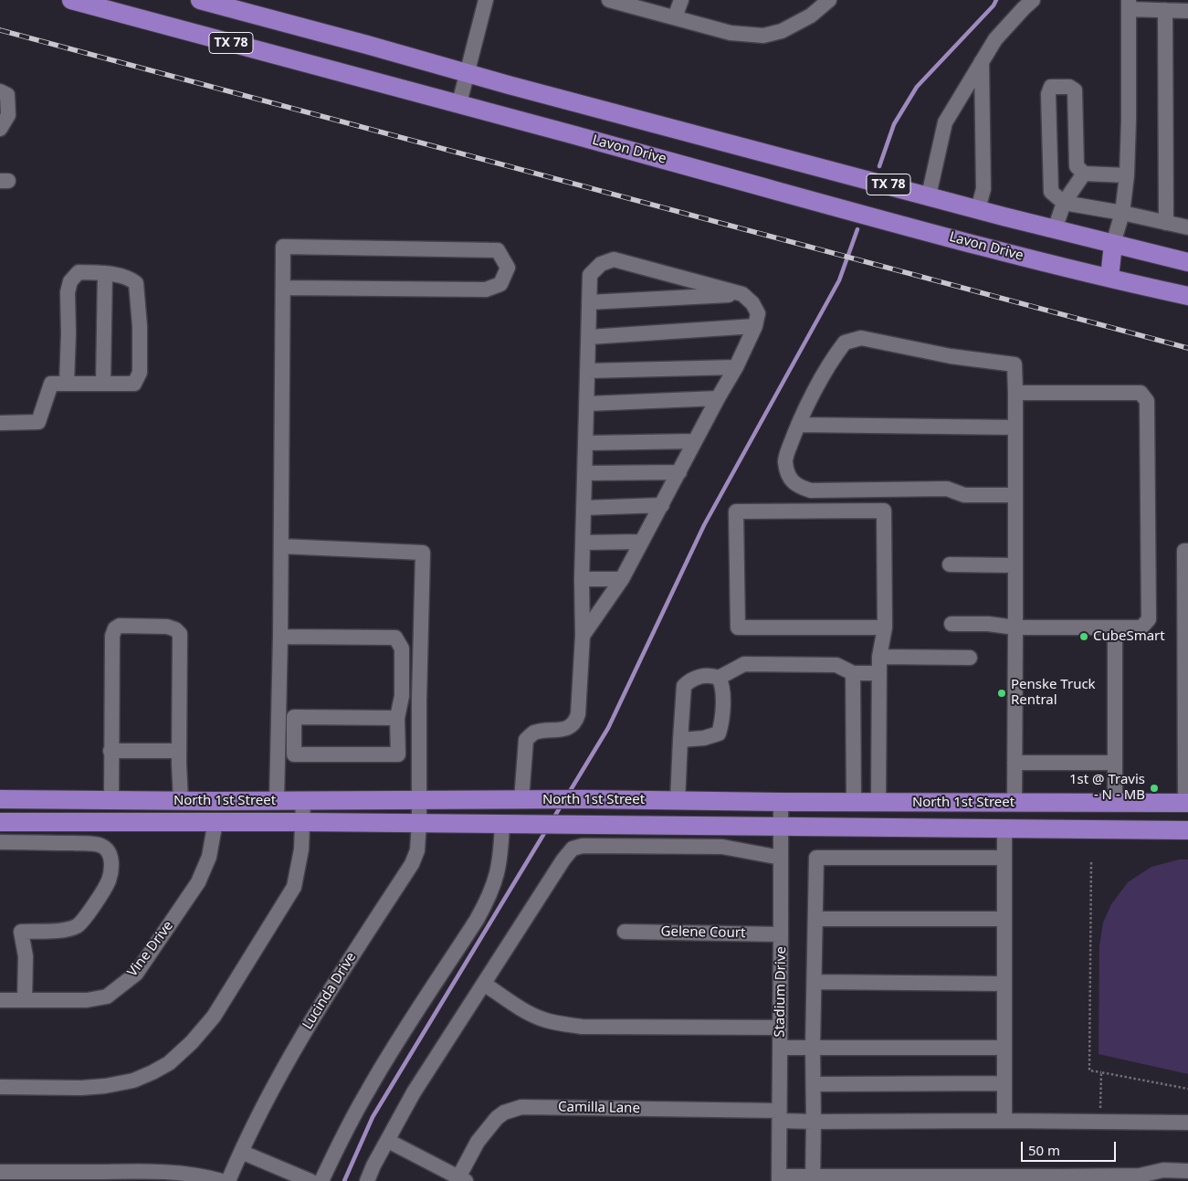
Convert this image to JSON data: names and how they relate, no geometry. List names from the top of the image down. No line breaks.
{"streets":{"main road":["TX 78","Lavon Drive","North 1st Street"],"street":["Gelene Court","Vine Drive","Lucinda Drive","Stadium Drive","Camilla Lane"]},"crossings":[["North 1st Street","Vine Drive"],["North 1st Street","Lucinda Drive"],["North 1st Street","Stadium Drive"],["Gelene Court","Stadium Drive"],["Stadium Drive","Camilla Lane"]],"places":["CubeSmart","Penske Truck Rentral","1st @ Travis - N - MB"],"scale_bar":"50 m"}
